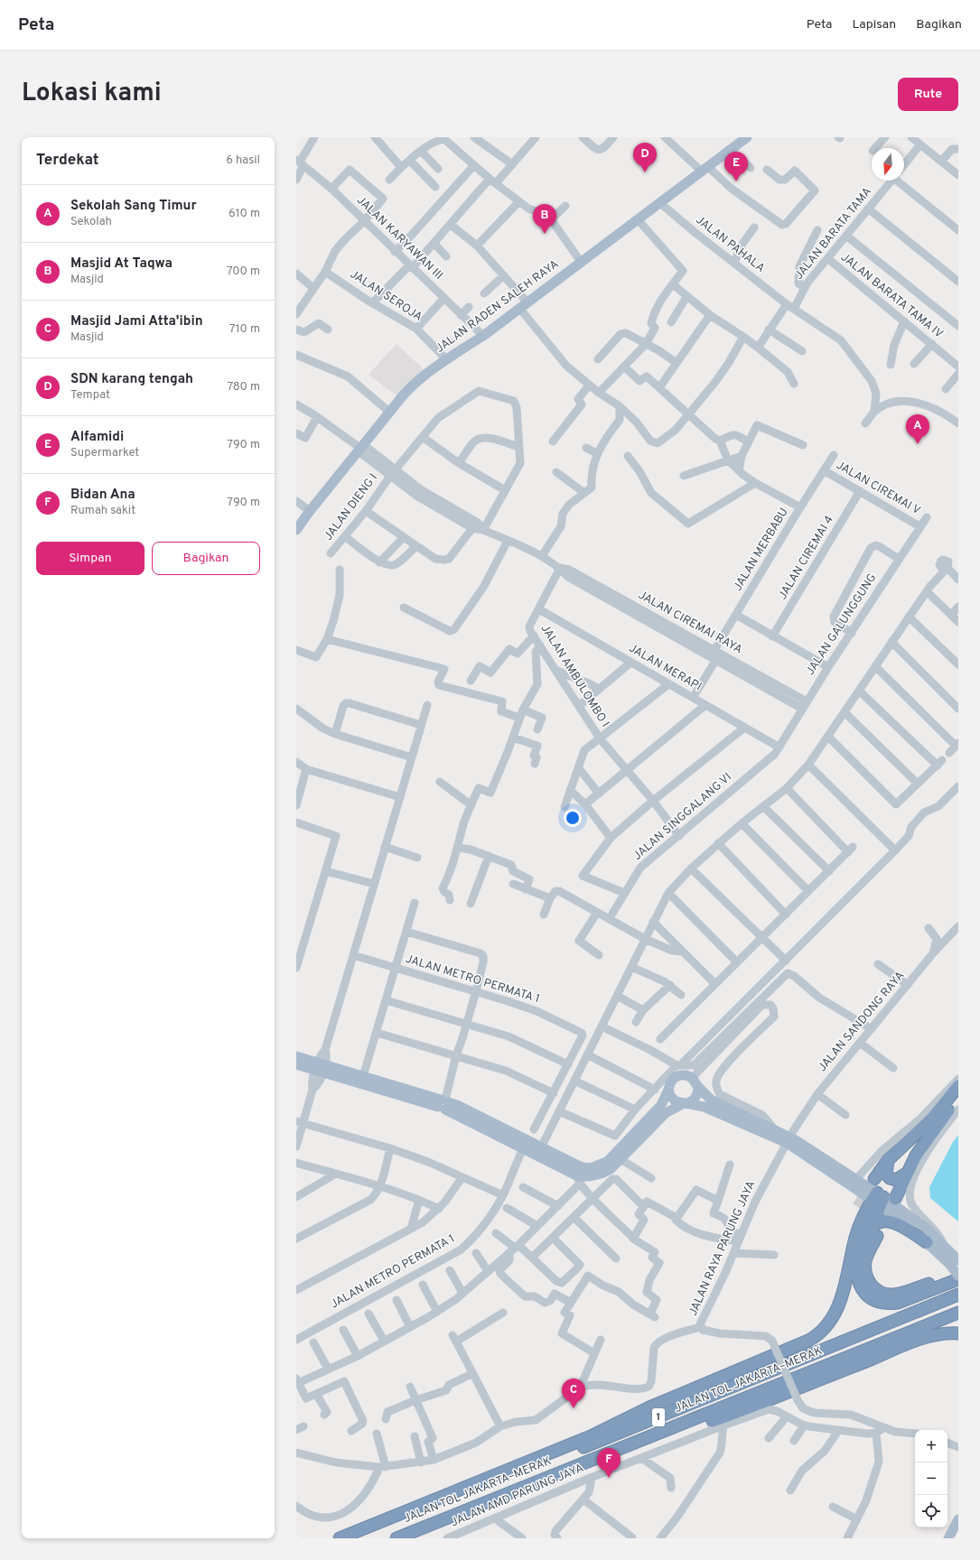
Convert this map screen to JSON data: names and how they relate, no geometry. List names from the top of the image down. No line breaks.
{"streets":{"highway":["JALAN TOL JAKARTA–MERAK","1"],"main road":["JALAN RADEN SALEH RAYA"],"street":["JALAN BARATA TAMA","JALAN KARYAWAN III","JALAN PAHALA","JALAN SEROJA","JALAN BARATA TAMA IV","JALAN CIREMAI V","JALAN DIENG I","JALAN MERBABU","JALAN CIREMAI 4","JALAN CIREMAI RAYA","JALAN GALUNGGUNG","JALAN MERAPI","JALAN AMBULOMBO I","JALAN SINGGALANG VI","JALAN METRO PERMATA 1","JALAN SANDONG RAYA","JALAN RAYA PARUNG JAYA","JALAN AMD PARUNG JAYA"]},"crossings":[["JALAN BARATA TAMA","JALAN PAHALA"],["JALAN BARATA TAMA","JALAN BARATA TAMA IV"],["JALAN KARYAWAN III","JALAN RADEN SALEH RAYA"],["JALAN PAHALA","JALAN RADEN SALEH RAYA"],["JALAN SEROJA","JALAN RADEN SALEH RAYA"],["JALAN RADEN SALEH RAYA","JALAN CIREMAI RAYA"],["JALAN CIREMAI V","JALAN MERBABU"],["JALAN CIREMAI V","JALAN CIREMAI 4"],["JALAN CIREMAI V","JALAN GALUNGGUNG"],["JALAN DIENG I","JALAN CIREMAI RAYA"],["JALAN MERBABU","JALAN CIREMAI RAYA"],["JALAN MERBABU","JALAN MERAPI"],["JALAN CIREMAI RAYA","JALAN GALUNGGUNG"],["JALAN CIREMAI RAYA","JALAN AMBULOMBO I"],["JALAN GALUNGGUNG","JALAN MERAPI"],["JALAN GALUNGGUNG","JALAN SINGGALANG VI"],["JALAN MERAPI","JALAN AMBULOMBO I"],["JALAN MERAPI","JALAN SINGGALANG VI"],["JALAN AMBULOMBO I","JALAN SINGGALANG VI"],["JALAN SANDONG RAYA","JALAN RAYA PARUNG JAYA"],["JALAN RAYA PARUNG JAYA","JALAN AMD PARUNG JAYA"]],"north":"bottom","page":{"header":"Peta","nav":["Peta","Lapisan","Bagikan"],"title":"Lokasi kami","buttons":["Rute",["Simpan","Bagikan"]],"heading":["Terdekat","6 hasil"],"pins":["D","E","B","A","C","F"],"list":[{"mark":"A","name":"Sekolah Sang Timur","note":"Sekolah","value":"610 m"},{"mark":"B","name":"Masjid At Taqwa","note":"Masjid","value":"700 m"},{"mark":"C","name":"Masjid Jami Atta'ibin","note":"Masjid","value":"710 m"},{"mark":"D","name":"SDN karang tengah","note":"Tempat","value":"780 m"},{"mark":"E","name":"Alfamidi","note":"Supermarket","value":"790 m"},{"mark":"F","name":"Bidan Ana","note":"Rumah sakit","value":"790 m"}],"map_buttons":["+","−"]}}
